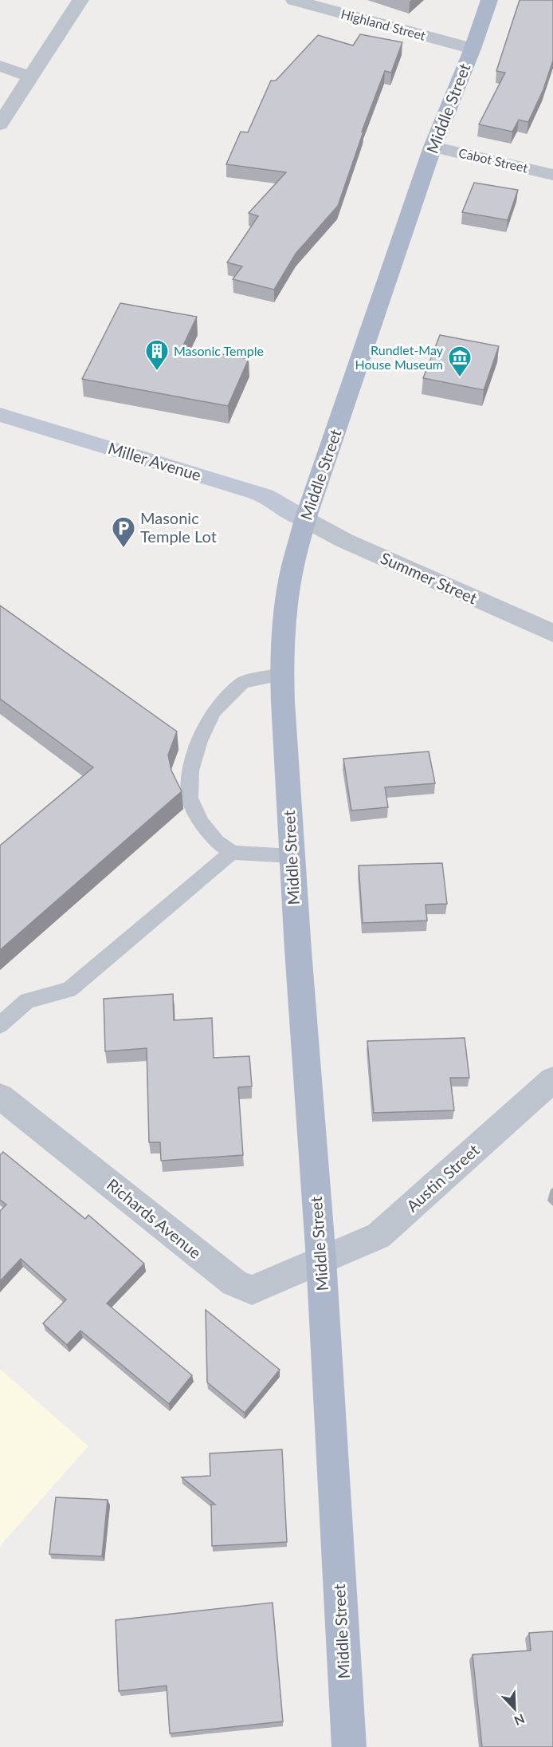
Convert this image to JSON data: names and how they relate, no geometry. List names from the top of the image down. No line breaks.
{"streets":{"main road":["Middle Street","Miller Avenue"],"street":["Highland Street","Cabot Street","Summer Street","Austin Street","Richards Avenue"]},"crossings":[["Highland Street","Middle Street"],["Middle Street","Cabot Street"],["Middle Street","Miller Avenue"],["Middle Street","Summer Street"],["Middle Street","Austin Street"],["Middle Street","Richards Avenue"],["Miller Avenue","Summer Street"],["Austin Street","Richards Avenue"]],"places":{"building":["Masonic Temple"],"museum":["Rundlet-May House Museum"],"parking":["Masonic Temple Lot"]},"north":"bottom right"}
